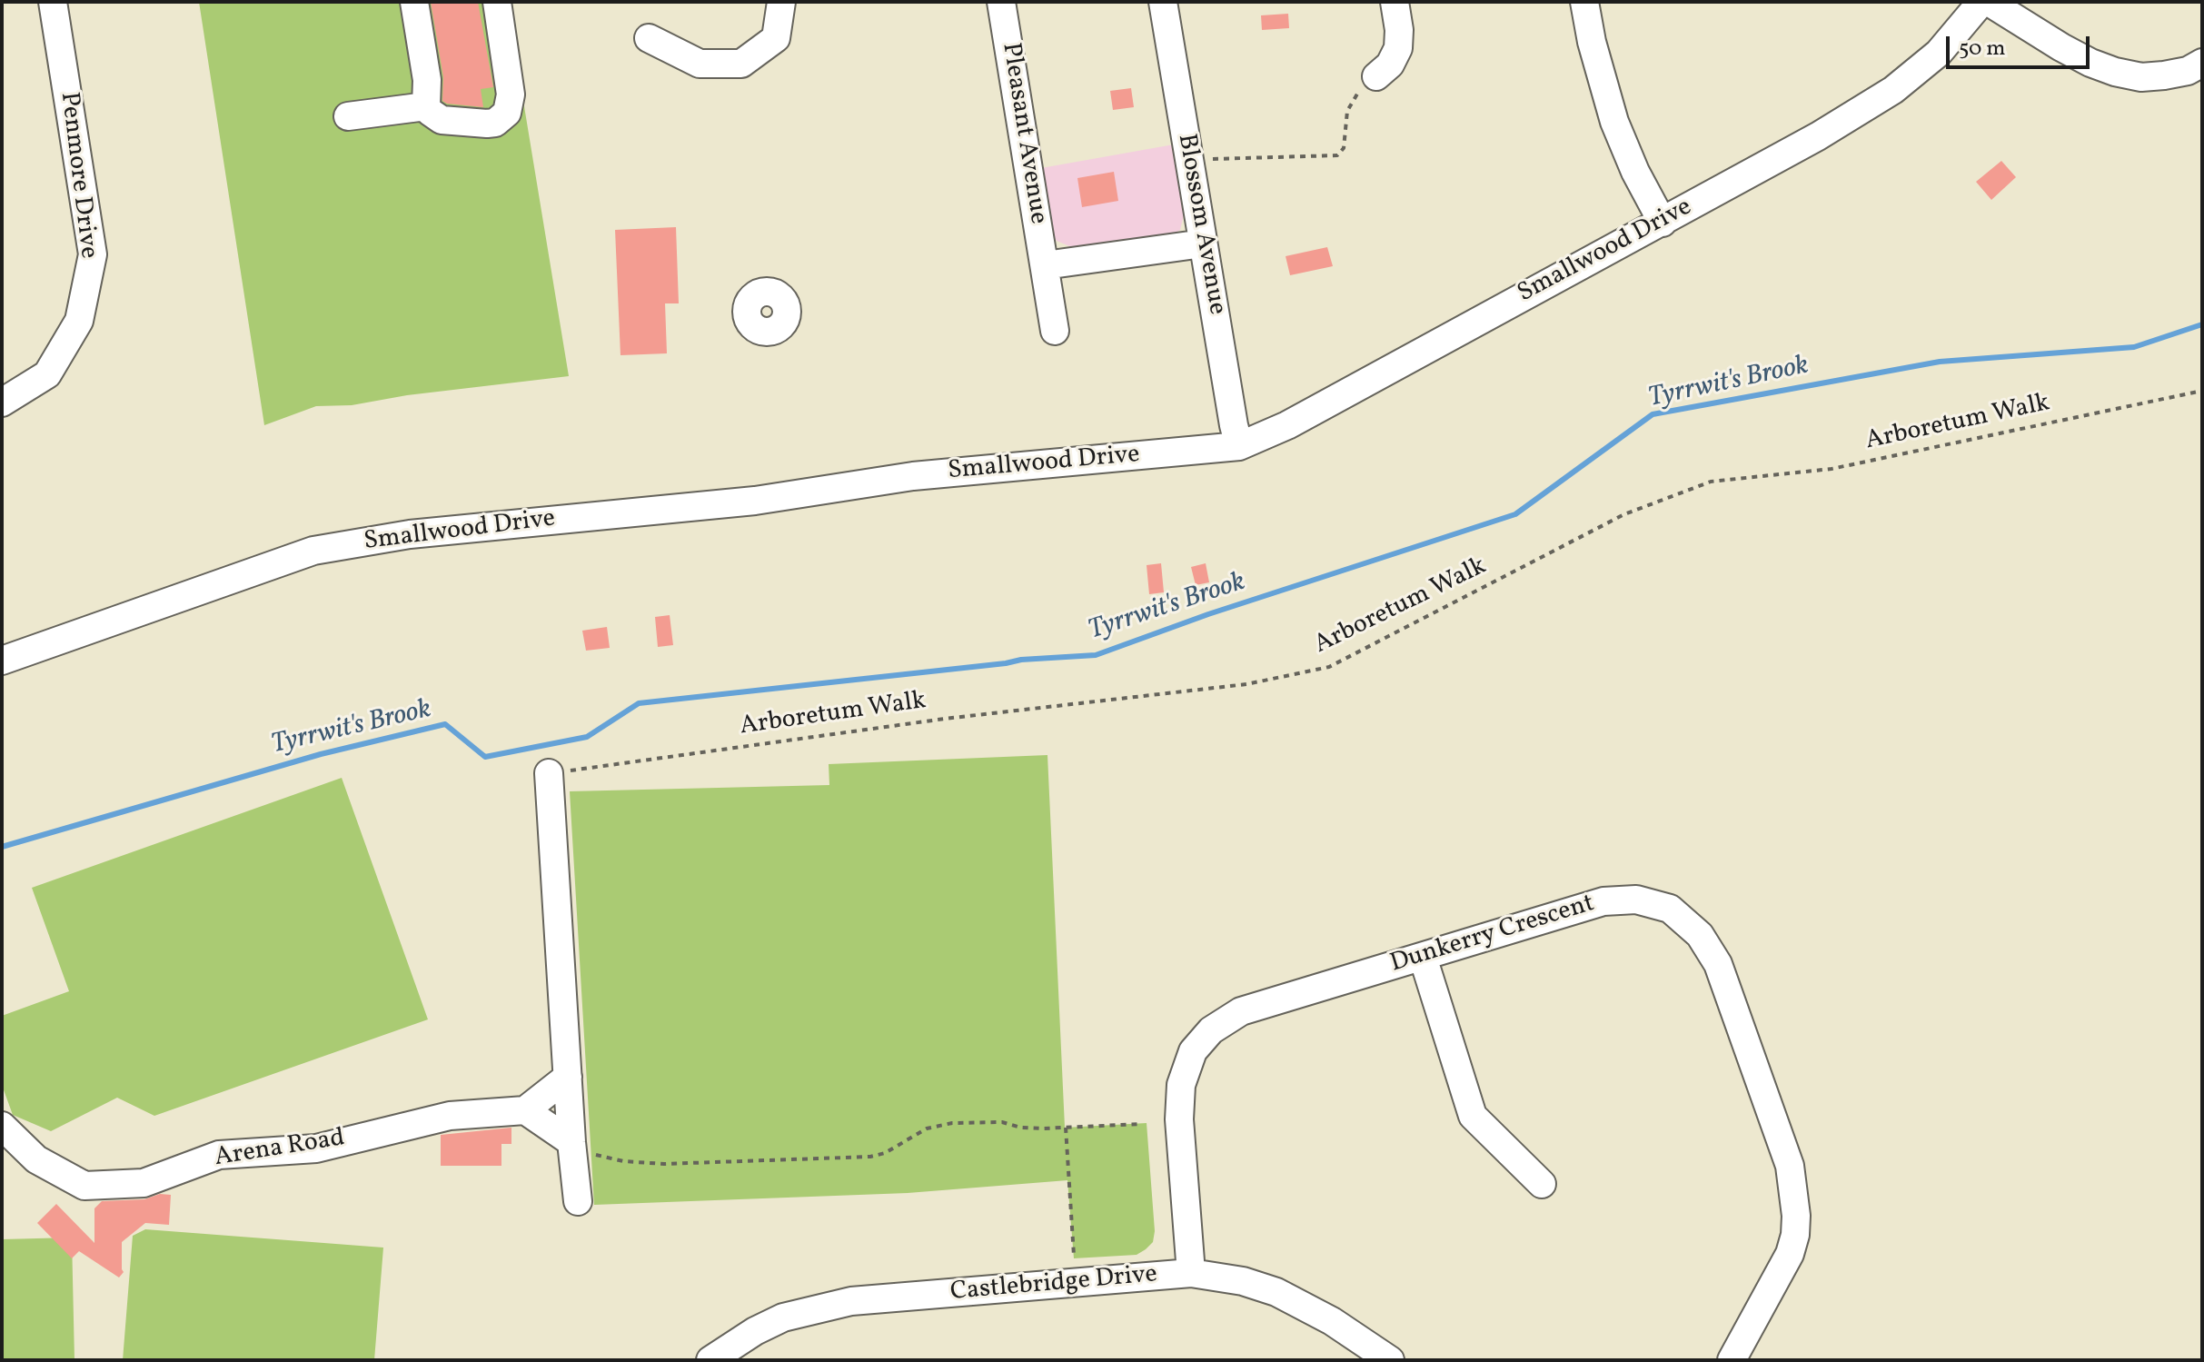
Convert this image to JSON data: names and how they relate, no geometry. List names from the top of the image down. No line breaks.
{"streets":{"street":["Pleasant Avenue","Penmore Drive","Blossom Avenue","Smallwood Drive","Dunkerry Crescent","Arena Road","Castlebridge Drive"],"path":["Arboretum Walk"]},"crossings":[["Blossom Avenue","Smallwood Drive"],["Dunkerry Crescent","Castlebridge Drive"]],"water":["Tyrrwit's Brook"],"scale_bar":"50 m"}
